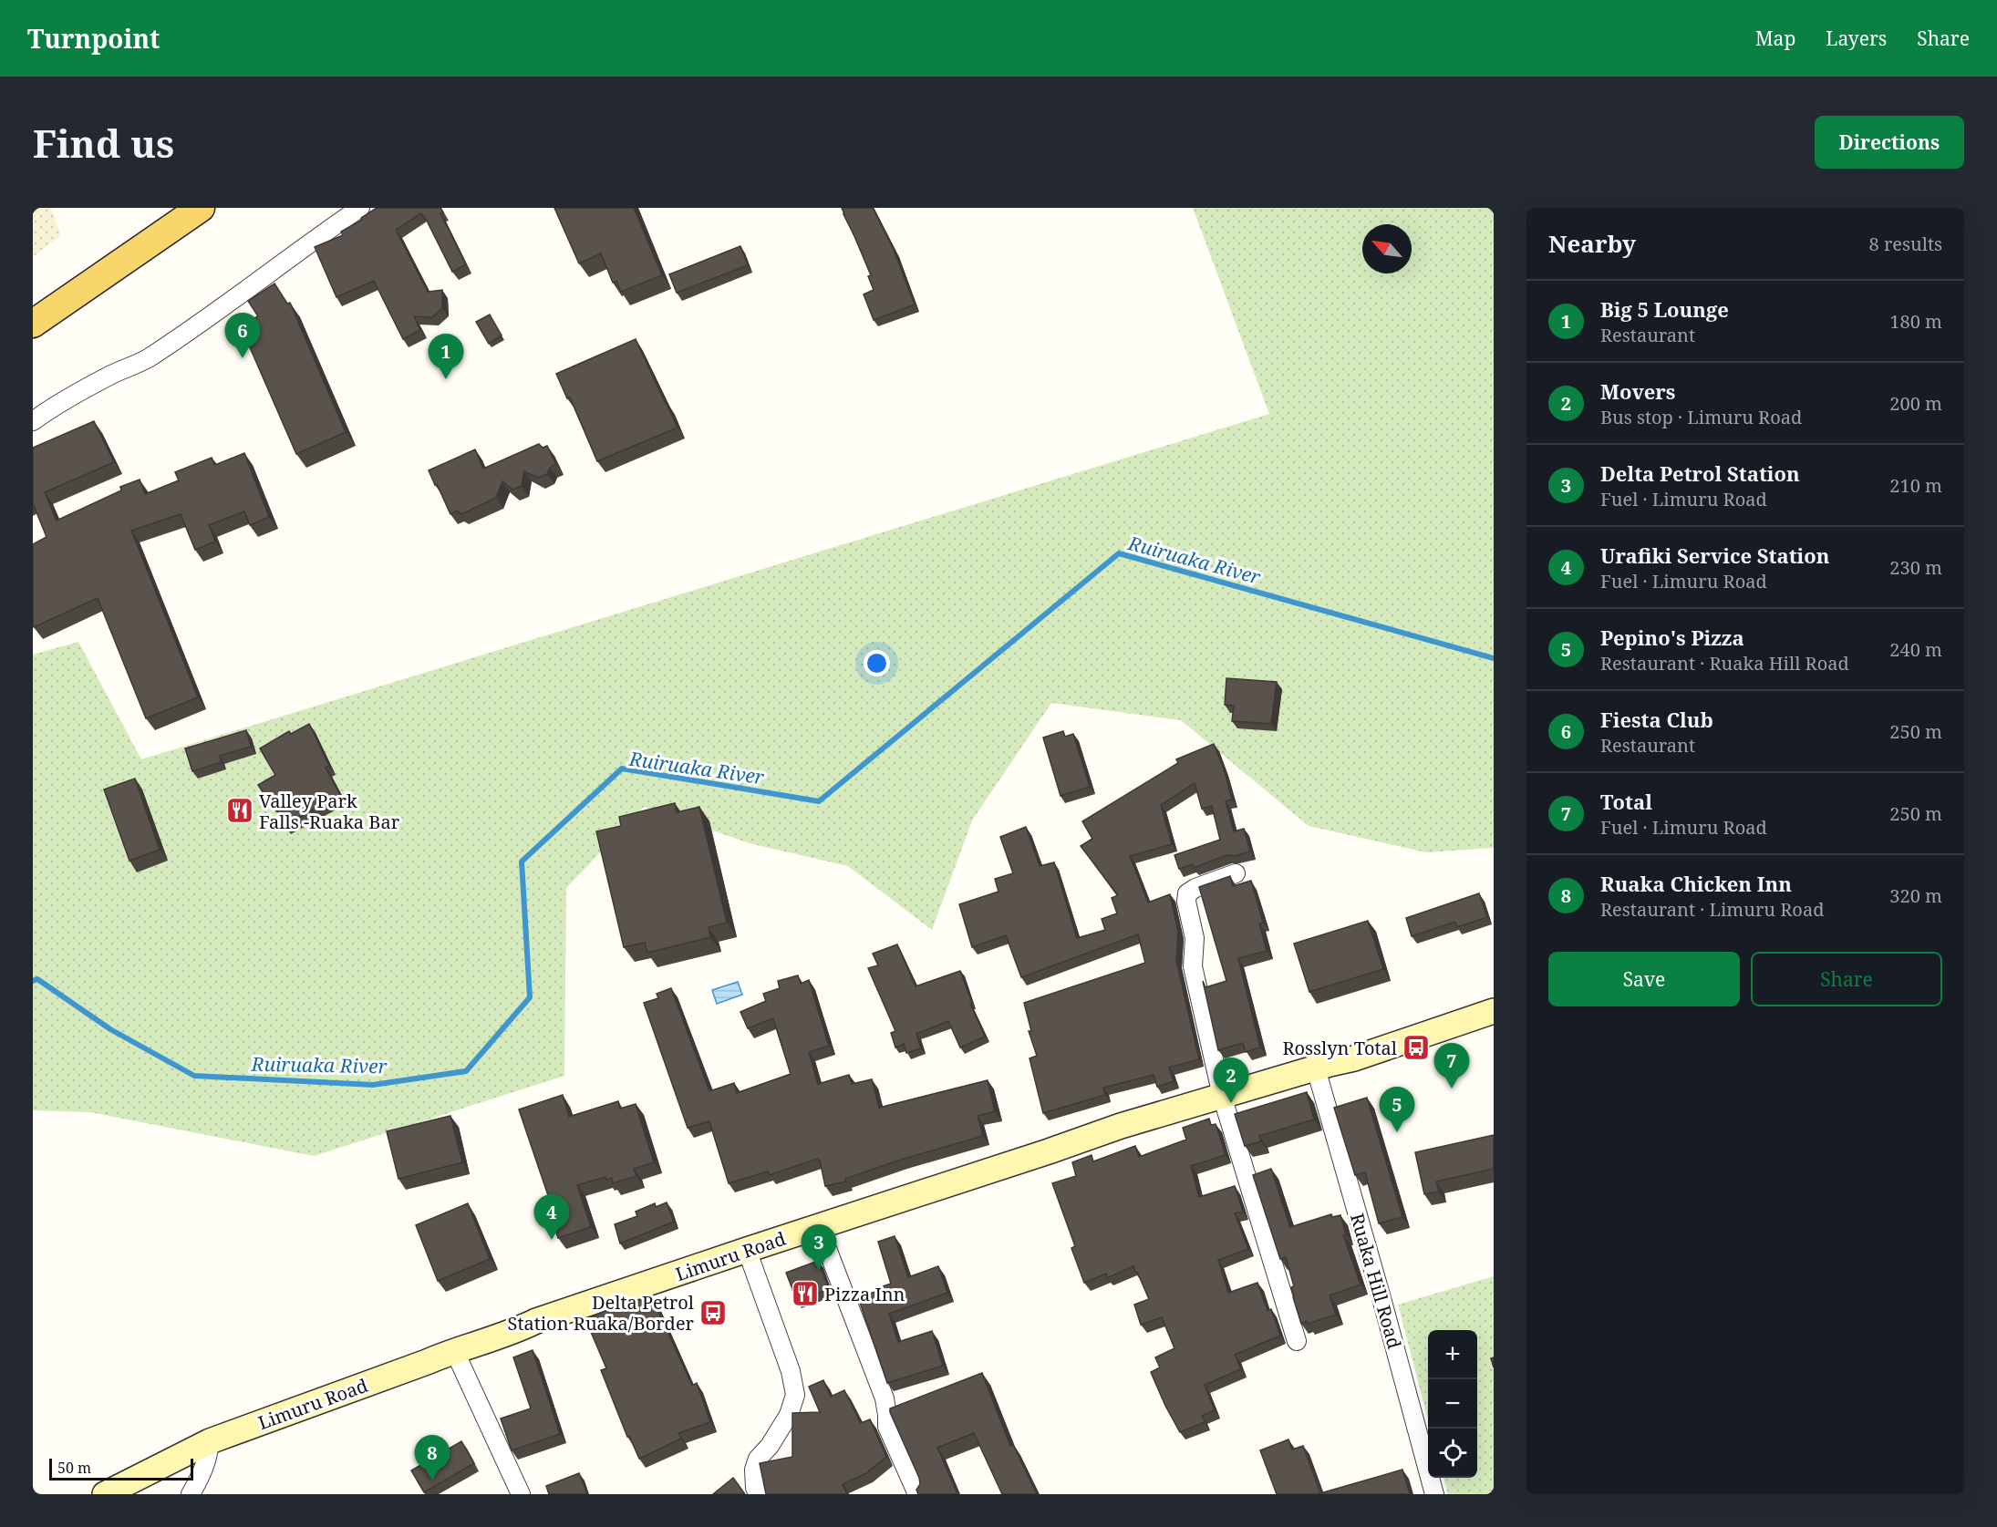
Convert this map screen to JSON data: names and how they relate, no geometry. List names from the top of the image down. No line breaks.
{"streets":{"main road":["Limuru Road"],"street":["Ruaka Hill Road"]},"crossings":[["Limuru Road","Ruaka Hill Road"]],"water":["Ruiruaka River"],"places":{"restaurant":["Valley Park Falls -Ruaka Bar","Pizza Inn"],"bus stop":["Rosslyn Total","Delta Petrol Station Ruaka/Border"]},"scale_bar":"50 m","north":"top left","page":{"header":"Turnpoint","nav":["Map","Layers","Share"],"buttons":["Directions",["Save","Share"]],"title":"Find us","heading":["Nearby","8 results"],"list":[{"mark":"1","name":"Big 5 Lounge","note":"Restaurant","value":"180 m"},{"mark":"2","name":"Movers","note":"Bus stop · Limuru Road","value":"200 m"},{"mark":"3","name":"Delta Petrol Station","note":"Fuel · Limuru Road","value":"210 m"},{"mark":"4","name":"Urafiki Service Station","note":"Fuel · Limuru Road","value":"230 m"},{"mark":"5","name":"Pepino's Pizza","note":"Restaurant · Ruaka Hill Road","value":"240 m"},{"mark":"6","name":"Fiesta Club","note":"Restaurant","value":"250 m"},{"mark":"7","name":"Total","note":"Fuel · Limuru Road","value":"250 m"},{"mark":"8","name":"Ruaka Chicken Inn","note":"Restaurant · Limuru Road","value":"320 m"}],"pins":["6","1","7","2","5","4","3","8"],"map_buttons":["+","−"],"scale":"50 m"}}
